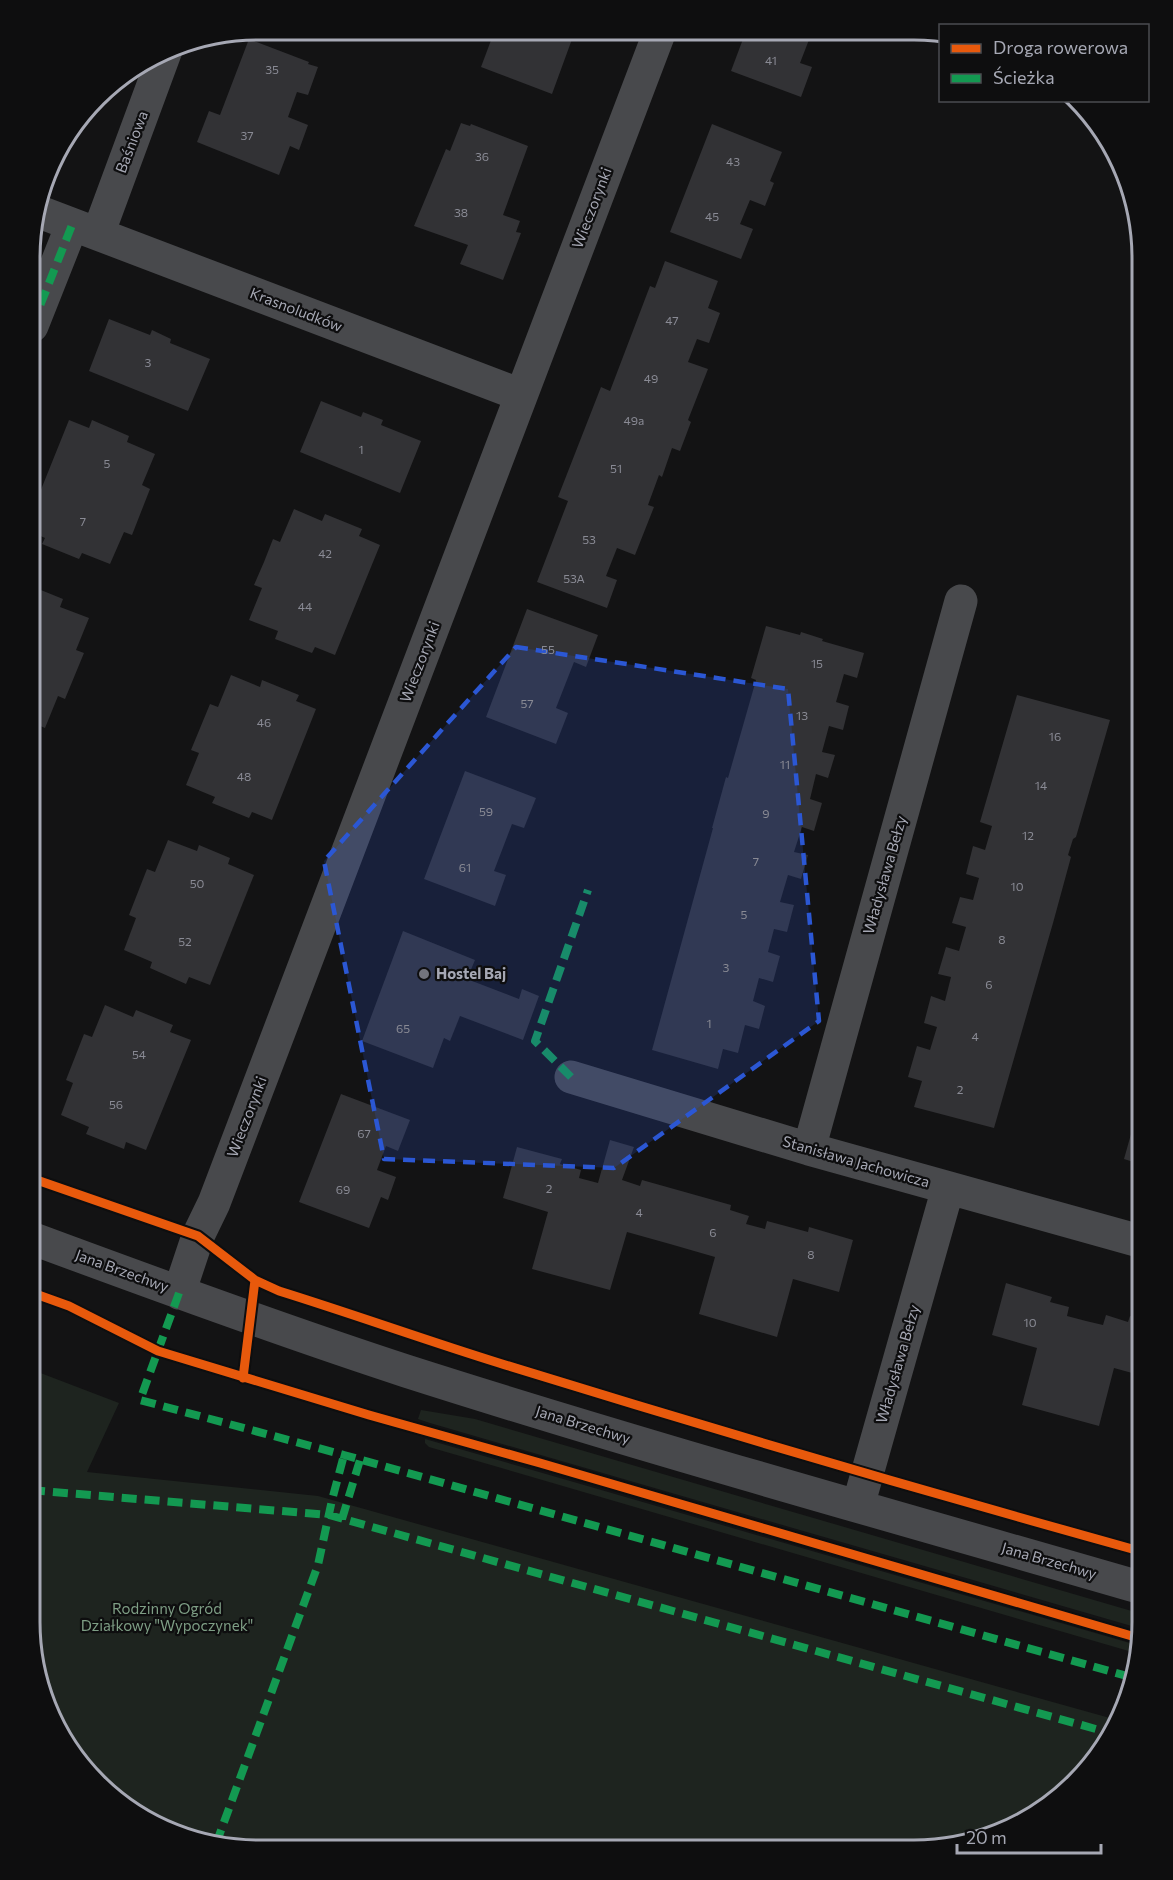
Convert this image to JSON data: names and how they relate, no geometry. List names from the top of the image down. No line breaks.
{"streets":{"street":["Baśniowa","Wieczorynki","Krasnoludków","Władysława Bełzy","Stanisława Jachowicza","Jana Brzechwy"]},"crossings":[["Baśniowa","Krasnoludków"],["Wieczorynki","Krasnoludków"],["Wieczorynki","Jana Brzechwy"],["Władysława Bełzy","Stanisława Jachowicza"],["Władysława Bełzy","Jana Brzechwy"]],"parks":["Rodzinny Ogród Działkowy \"Wypoczynek\""],"places":["Hostel Baj"],"house_numbers":["41","35","37","36","43","38","45","47","3","49","49a","1","5","51","7","53","42","53A","44","55","15","57","13","46","16","11","48","14","59","9","12","7","61","50","10","5","8","52","3","6","1","65","4","54","2","56","67","2","69","4","6","8","10"],"legend":["Droga rowerowa","Ścieżka"],"scale_bar":"20 m"}
